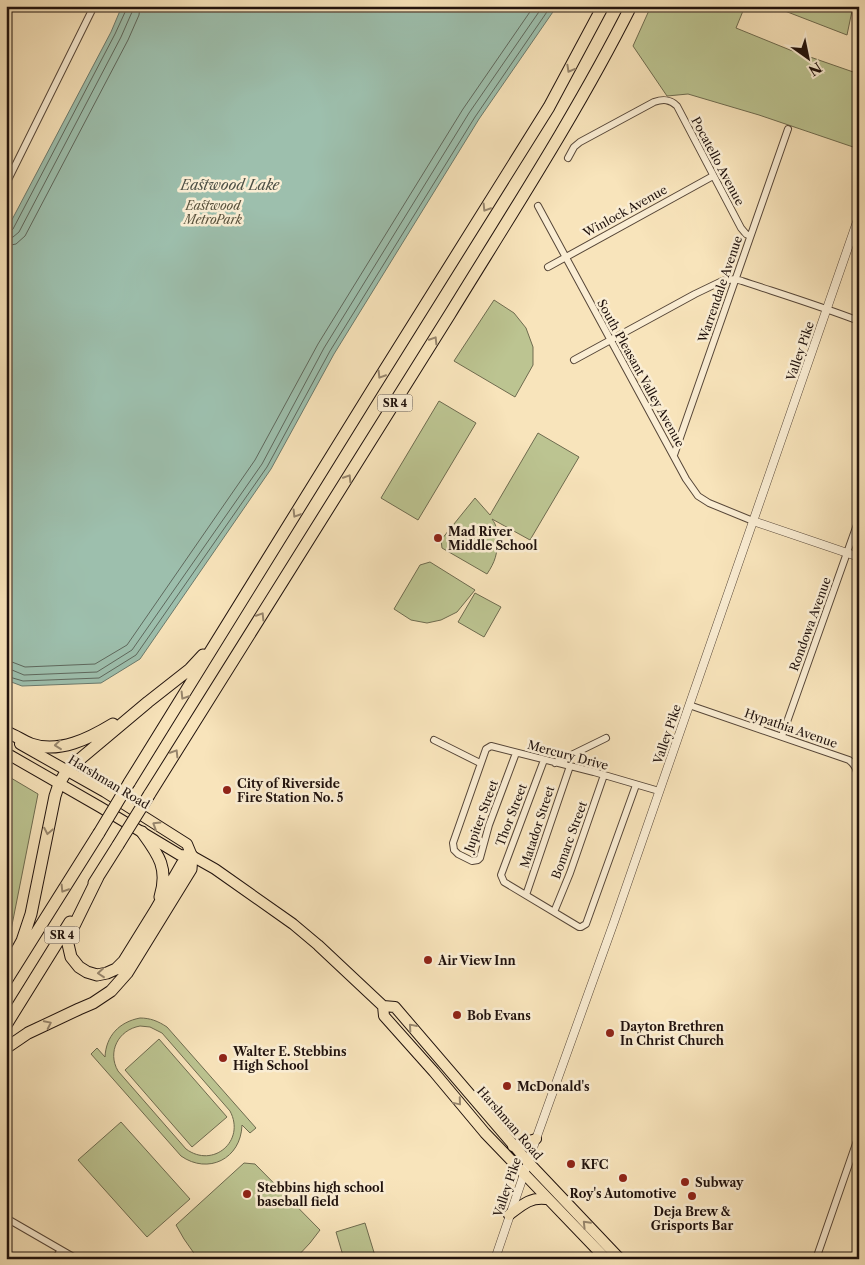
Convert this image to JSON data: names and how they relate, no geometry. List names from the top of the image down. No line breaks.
{"streets":{"highway":["SR 4"],"main road":["Harshman Road"],"street":["Pocatello Avenue","Winlock Avenue","Warrendale Avenue","Valley Pike","South Pleasant Valley Avenue","Rondowa Avenue","Hypathia Avenue","Mercury Drive","Thor Street","Jupiter Street","Matador Street","Bomarc Street"]},"crossings":[["Pocatello Avenue","Winlock Avenue"],["Pocatello Avenue","Warrendale Avenue"],["Winlock Avenue","South Pleasant Valley Avenue"],["Warrendale Avenue","South Pleasant Valley Avenue"],["Valley Pike","South Pleasant Valley Avenue"],["Valley Pike","Hypathia Avenue"],["Valley Pike","Mercury Drive"],["Valley Pike","Harshman Road"],["Rondowa Avenue","Hypathia Avenue"],["Mercury Drive","Thor Street"],["Mercury Drive","Jupiter Street"],["Mercury Drive","Matador Street"],["Mercury Drive","Bomarc Street"],["Thor Street","Matador Street"]],"water":["Eastwood Lake"],"parks":["Eastwood MetroPark"],"places":["Mad River Middle School","City of Riverside Fire Station No. 5","Air View Inn","Bob Evans","Dayton Brethren In Christ Church","Walter E. Stebbins High School","McDonald's","KFC","Roy's Automotive","Subway","Stebbins high school baseball field","Deja Brew & Grisports Bar"],"north":"bottom right"}
